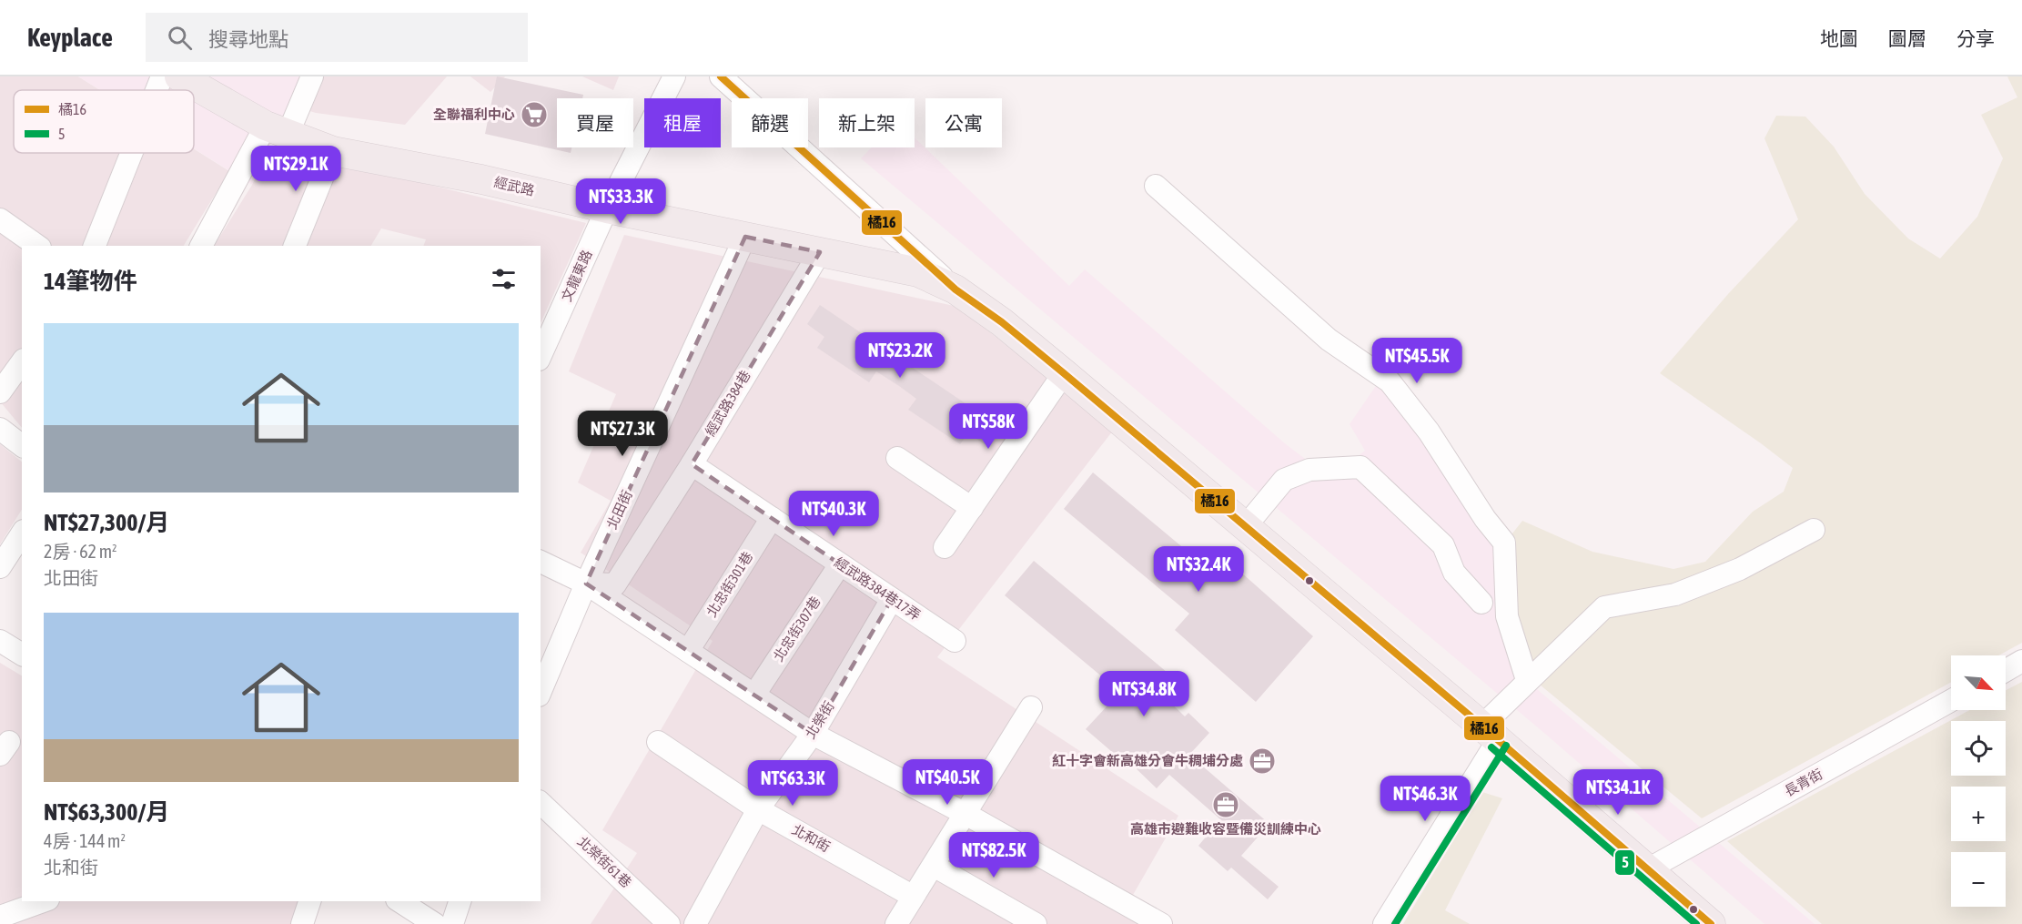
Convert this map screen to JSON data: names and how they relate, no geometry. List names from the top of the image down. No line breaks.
{"streets":{"main road":["經武路"],"street":["文龍東路","經武路384巷","北田街","北忠街301巷","經武路384巷17弄","北忠街307巷","北榮街","長青街","北和街","北榮街61巷"]},"crossings":[["經武路","文龍東路"],["經武路","經武路384巷"],["經武路","北田街"],["經武路","長青街"],["經武路384巷","北田街"],["經武路384巷","經武路384巷17弄"],["北忠街301巷","經武路384巷17弄"],["經武路384巷17弄","北忠街307巷"],["經武路384巷17弄","北榮街"],["北榮街","北和街"]],"places":{"supermarket":["全聯福利中心"],"office":["紅十字會新高雄分會牛稠埔分處","高雄市避難收容暨備災訓練中心"]},"lines":["transit line 橘16","transit line 5"],"legend":["橘16","5"],"north":"bottom right","page":{"header":"Keyplace","search":"搜尋地點","nav":["地圖","圖層","分享"],"chip":["買屋","租屋","篩選","新上架","公寓"],"price":["NT$29.1K","NT$33.3K","NT$23.2K","NT$45.5K","NT$58K","NT$27.3K","NT$40.3K","NT$32.4K","NT$34.8K","NT$40.5K","NT$63.3K","NT$34.1K","NT$46.3K","NT$82.5K"],"heading":"14筆物件","list":[{"name":"NT$27,300/月","note":"2房 · 62 m² · 北田街"},{"name":"NT$63,300/月","note":"4房 · 144 m² · 北和街"}],"map_buttons":["+","−"]}}
